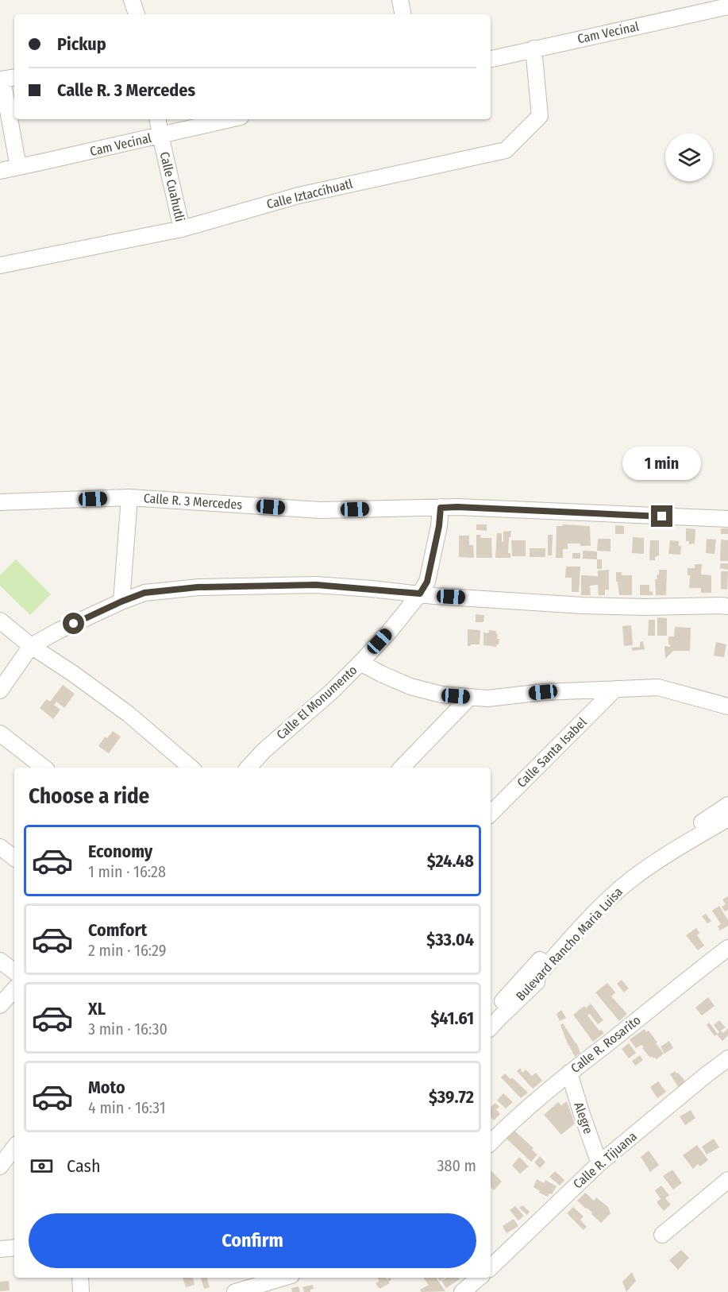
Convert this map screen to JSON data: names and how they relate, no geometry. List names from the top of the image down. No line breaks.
{"streets":{"street":["Cam Vecinal","Calle Cuahutli","Calle Iztaccíhuatl","Calle R. 3 Mercedes","Calle El Monumento","Calle Santa Isabel","Bulevard Rancho Maria Luisa","Calle R. Rosarito","Alegre","Calle R. Tijuana"]},"crossings":[["Cam Vecinal","Calle Cuahutli"],["Cam Vecinal","Calle Iztaccíhuatl"],["Calle Cuahutli","Calle Iztaccíhuatl"],["Calle R. 3 Mercedes","Calle El Monumento"],["Calle R. Rosarito","Alegre"],["Alegre","Calle R. Tijuana"]],"page":{"banner":["Pickup","Calle R. 3 Mercedes"],"bubble":"1 min","heading":"Choose a ride","list":[{"name":"Economy","note":"1 min · 16:28","value":"$24.48"},{"name":"Comfort","note":"2 min · 16:29","value":"$33.04"},{"name":"XL","note":"3 min · 16:30","value":"$41.61"},{"name":"Moto","note":"4 min · 16:31","value":"$39.72"}],"pay":["Cash","380 m"],"buttons":"Confirm"}}
